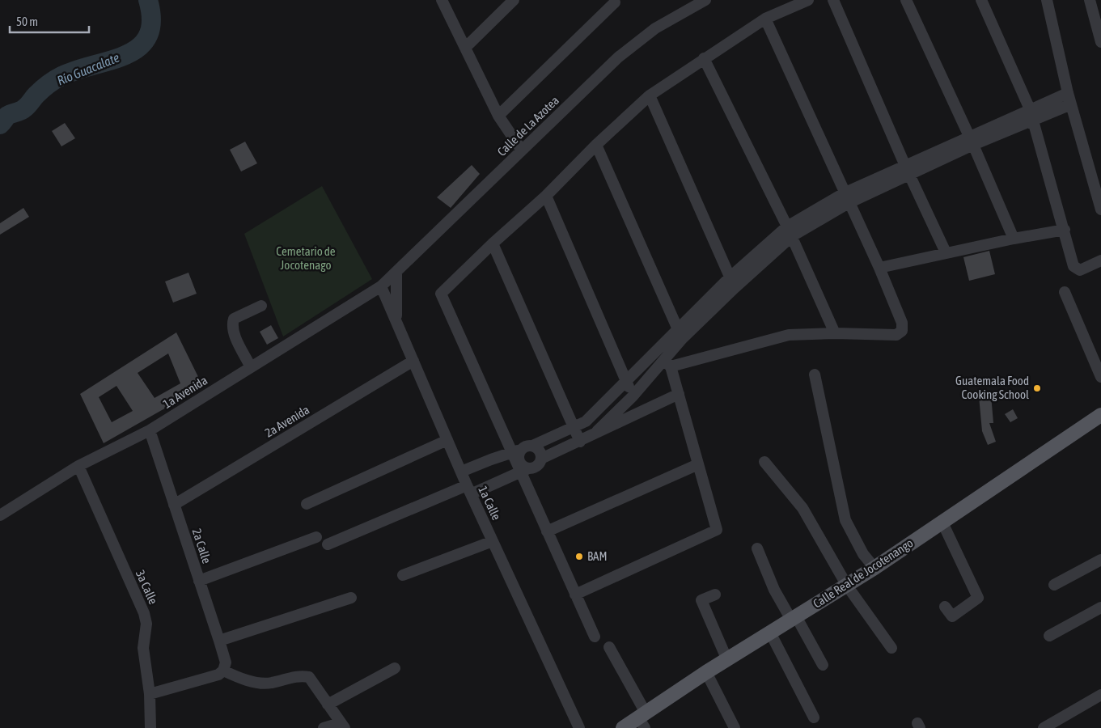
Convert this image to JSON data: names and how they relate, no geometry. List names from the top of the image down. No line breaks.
{"streets":{"main road":["Calle Real de Jocotenango"],"street":["Calle de La Azotea","1a Avenida","2a Avenida","1a Calle","2a Calle","3a Calle"]},"crossings":[["Calle de La Azotea","1a Avenida"],["Calle de La Azotea","1a Calle"],["1a Avenida","1a Calle"],["1a Avenida","2a Calle"],["1a Avenida","3a Calle"],["2a Avenida","1a Calle"],["2a Avenida","2a Calle"]],"water":["Río Guacalate"],"parks":["Cemetario de Jocotenago"],"places":["Guatemala Food Cooking School","BAM"],"scale_bar":"50 m"}
